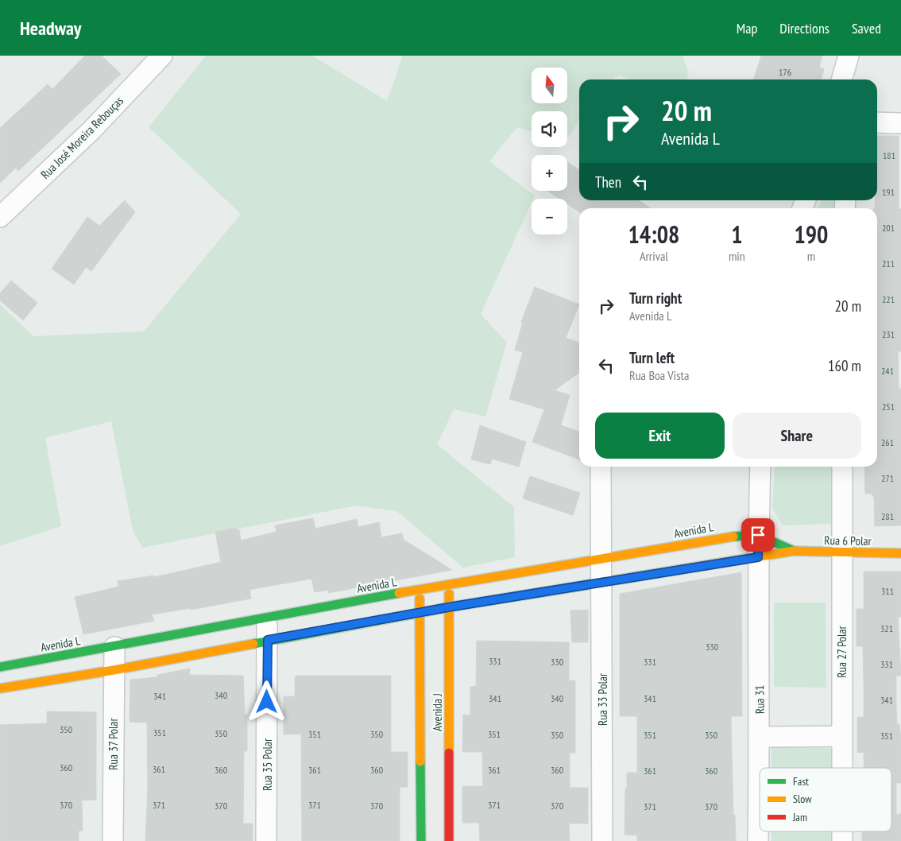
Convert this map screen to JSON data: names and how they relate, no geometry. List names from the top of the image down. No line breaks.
{"streets":{"street":["Rua José Moreira Rebouças","Avenida L","Rua 6 Polar","Rua 27 Polar","Rua 33 Polar","Rua 31","Avenida J","Rua 37 Polar","Rua 35 Polar"]},"crossings":[["Avenida L","Rua 6 Polar"],["Avenida L","Rua 33 Polar"],["Avenida L","Rua 31"],["Avenida L","Avenida J"],["Avenida L","Rua 37 Polar"],["Avenida L","Rua 35 Polar"],["Rua 6 Polar","Rua 27 Polar"],["Rua 6 Polar","Rua 31"]],"house_numbers":["176","181","191","201","211","221","231","241","251","261","271","281","311","321","330","331","330","331","331","340","341","341","340","341","341","350","351","350","351","350","351","350","351","350","351","360","361","360","361","360","361","360","361","360","370","371","371","371","370","370","370","371","370"],"legend":["Fast","Slow","Jam"],"north":"top","page":{"header":"Headway","nav":["Map","Directions","Saved"],"map_buttons":["+","−"],"turn":["20 m","Avenida L"],"then":"Then","eta":["14:08","Arrival","1","min","190","m"],"list":[{"name":"Turn right","note":"Avenida L","value":"20 m"},{"name":"Turn left","note":"Rua Boa Vista","value":"160 m"}],"buttons":["Exit","Share"]}}
